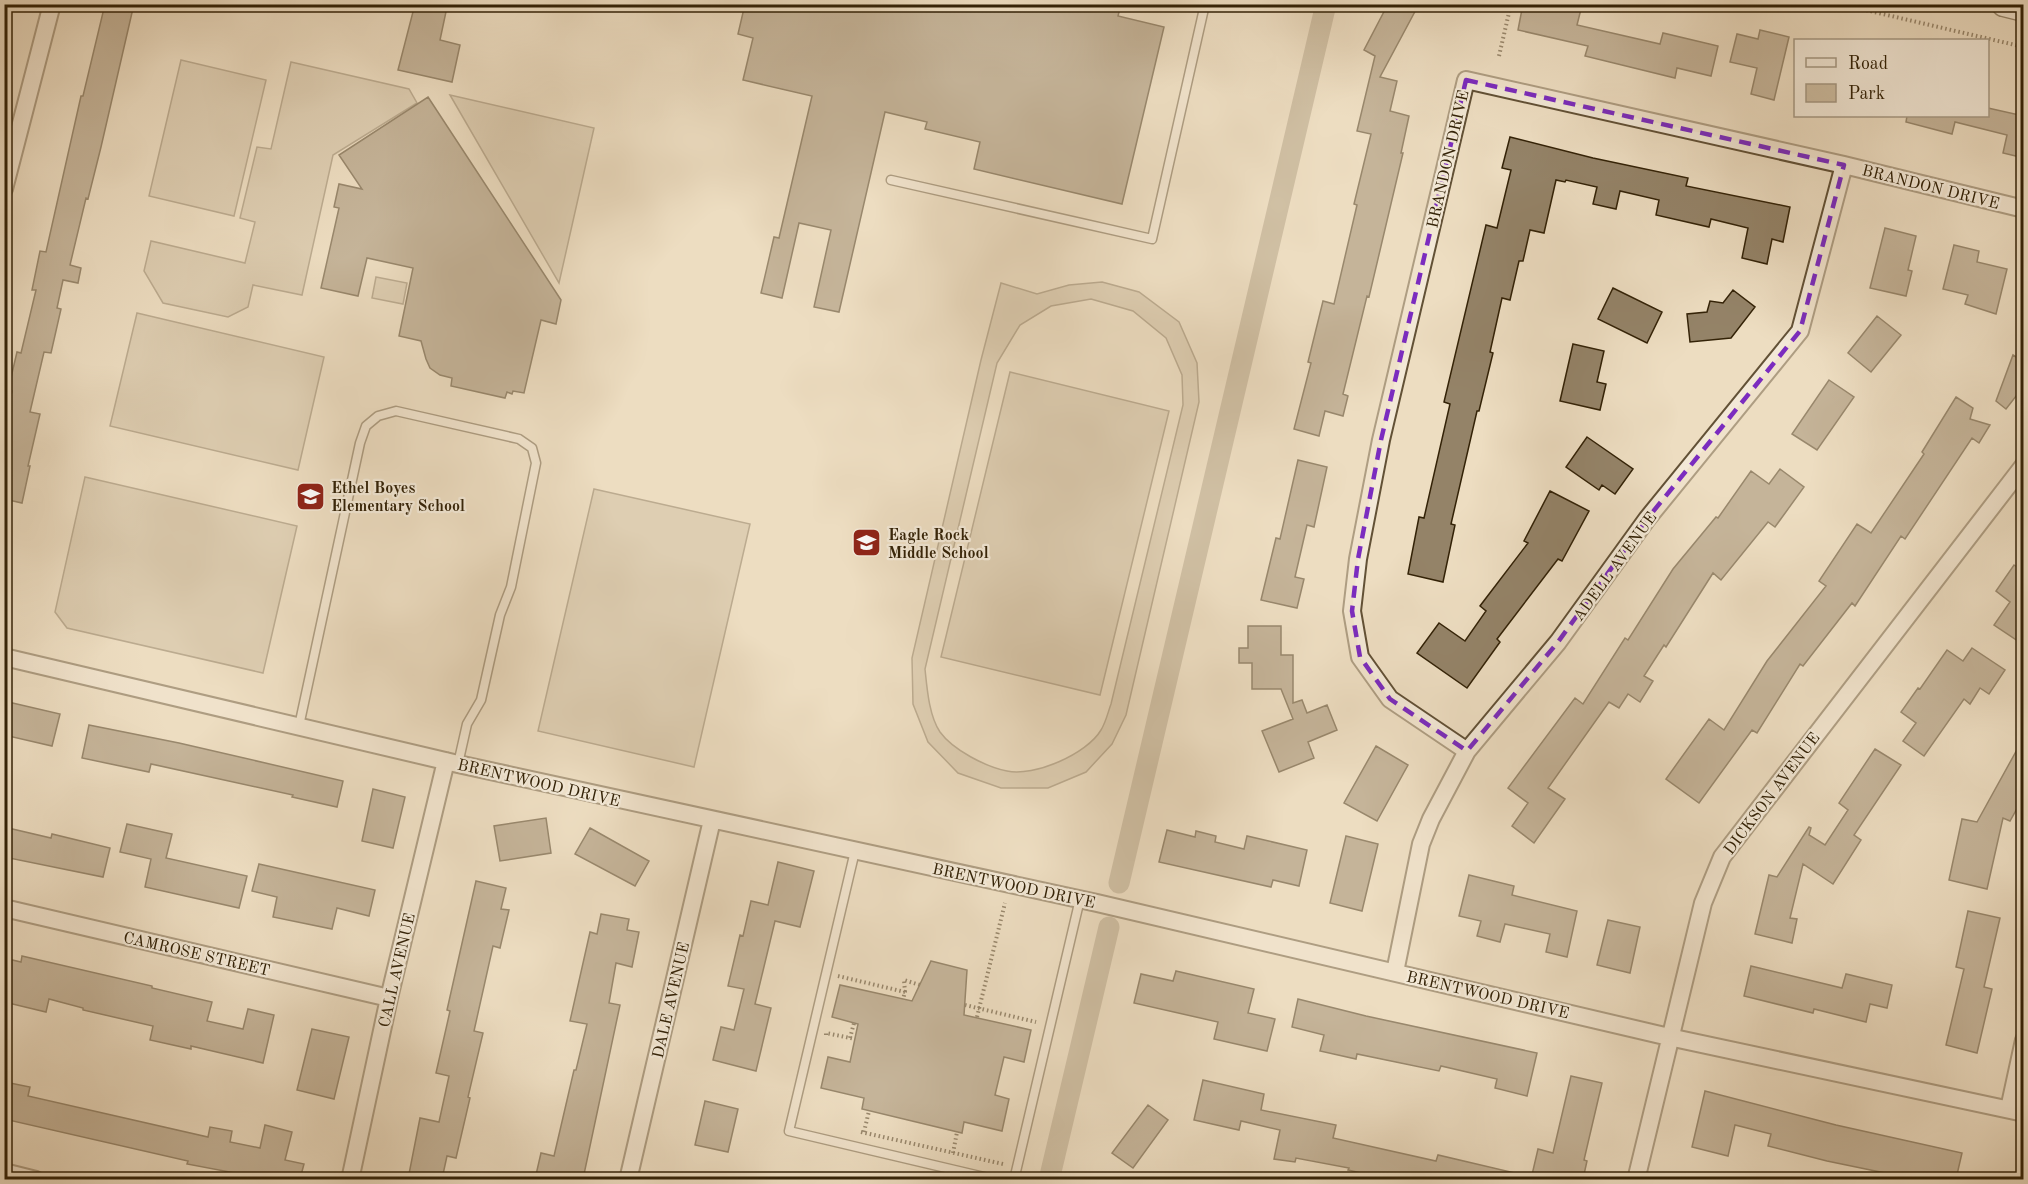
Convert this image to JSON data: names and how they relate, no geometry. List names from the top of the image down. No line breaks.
{"streets":{"street":["BRANDON DRIVE","ADELL AVENUE","BRENTWOOD DRIVE","DICKSON AVENUE","CAMROSE STREET","CALL AVENUE","DALE AVENUE"]},"crossings":[["BRANDON DRIVE","ADELL AVENUE"],["ADELL AVENUE","BRENTWOOD DRIVE"],["BRENTWOOD DRIVE","DICKSON AVENUE"],["BRENTWOOD DRIVE","CALL AVENUE"],["BRENTWOOD DRIVE","DALE AVENUE"],["CAMROSE STREET","CALL AVENUE"]],"places":{"school or university":["Ethel Boyes Elementary School","Eagle Rock Middle School"]},"legend":["Road","Park"]}
